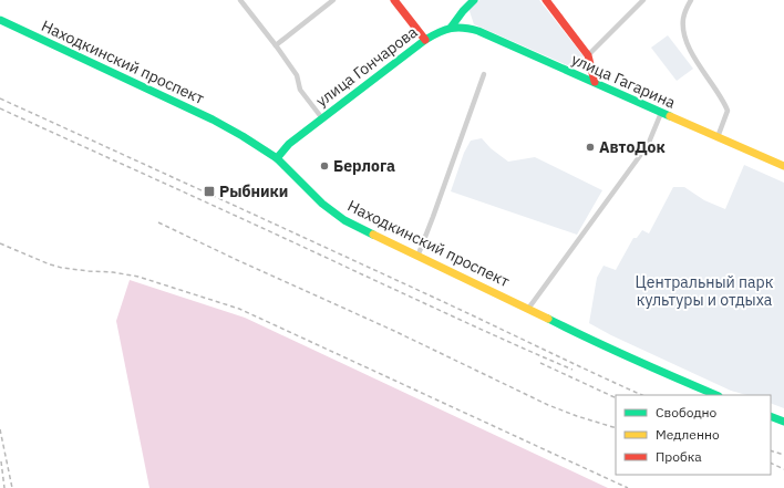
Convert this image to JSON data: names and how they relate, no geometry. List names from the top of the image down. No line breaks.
{"streets":{"main road":["Находкинский проспект","улица Гончарова","улица Гагарина"]},"crossings":[["Находкинский проспект","улица Гончарова"],["улица Гончарова","улица Гагарина"]],"parks":["Центральный парк культуры и отдыха"],"places":{"other":["АвтоДок","Берлога"],"transit":["Рыбники"]},"legend":["Свободно","Медленно","Пробка"]}
